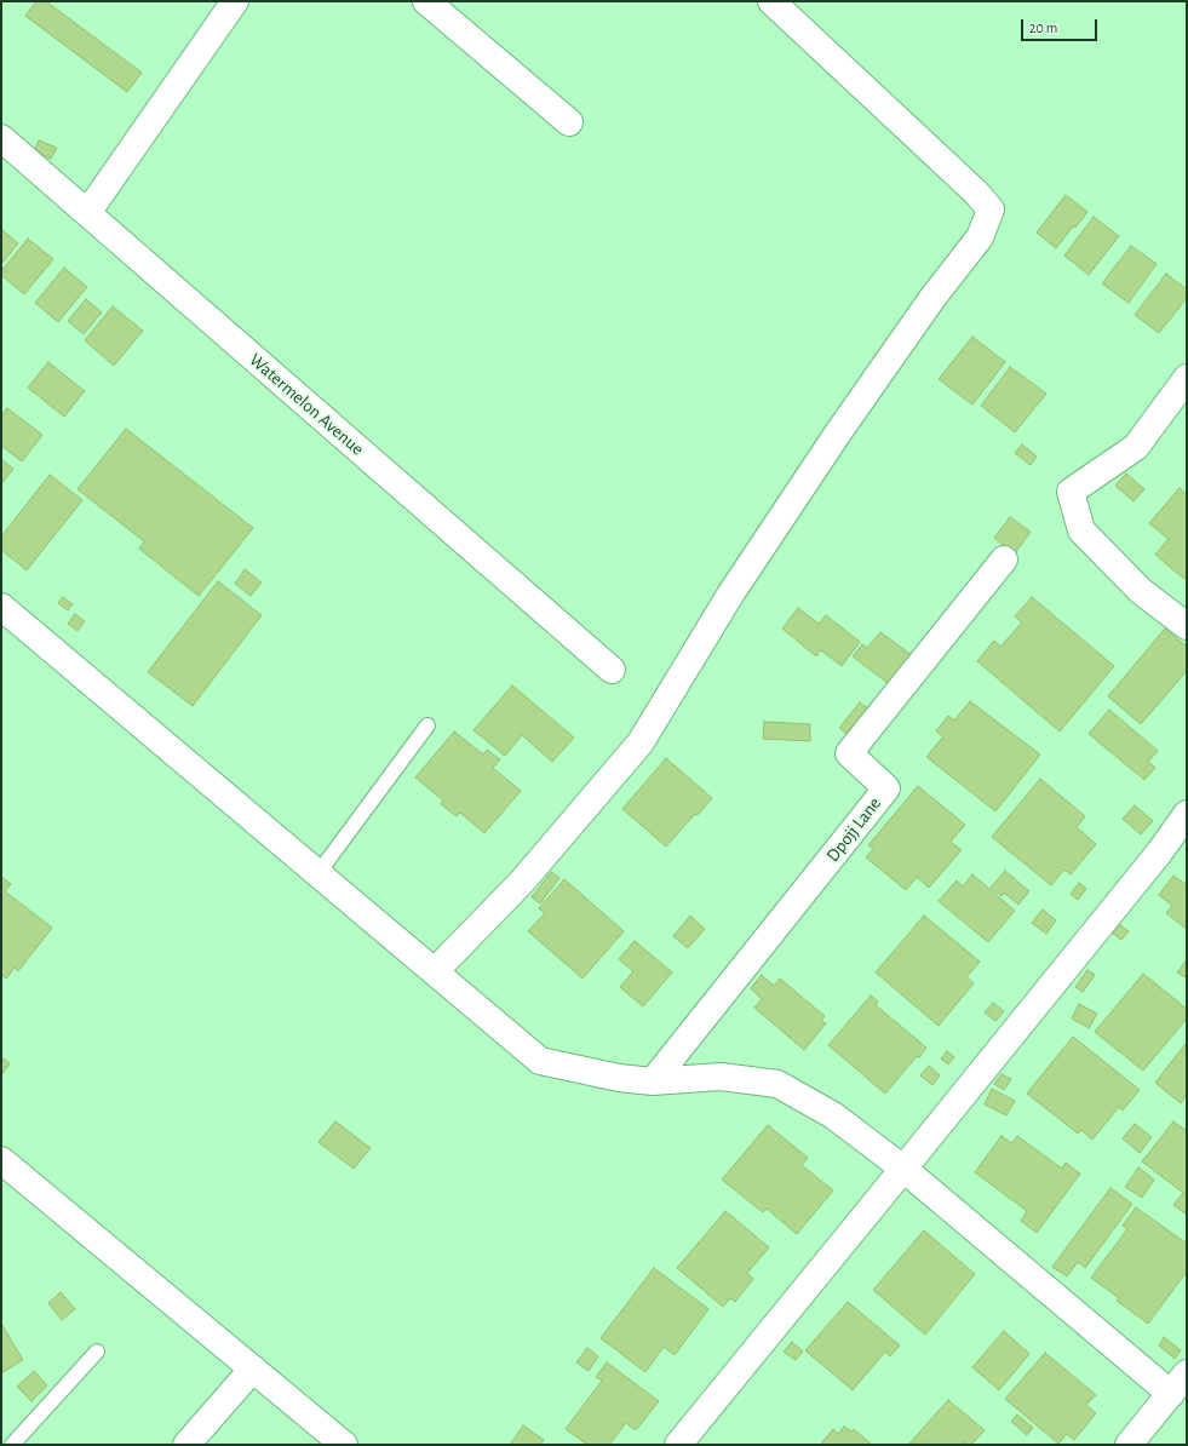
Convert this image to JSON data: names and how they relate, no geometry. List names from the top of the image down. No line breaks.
{"streets":{"street":["Watermelon Avenue","Dpojj Lane"]},"scale_bar":"20 m"}
